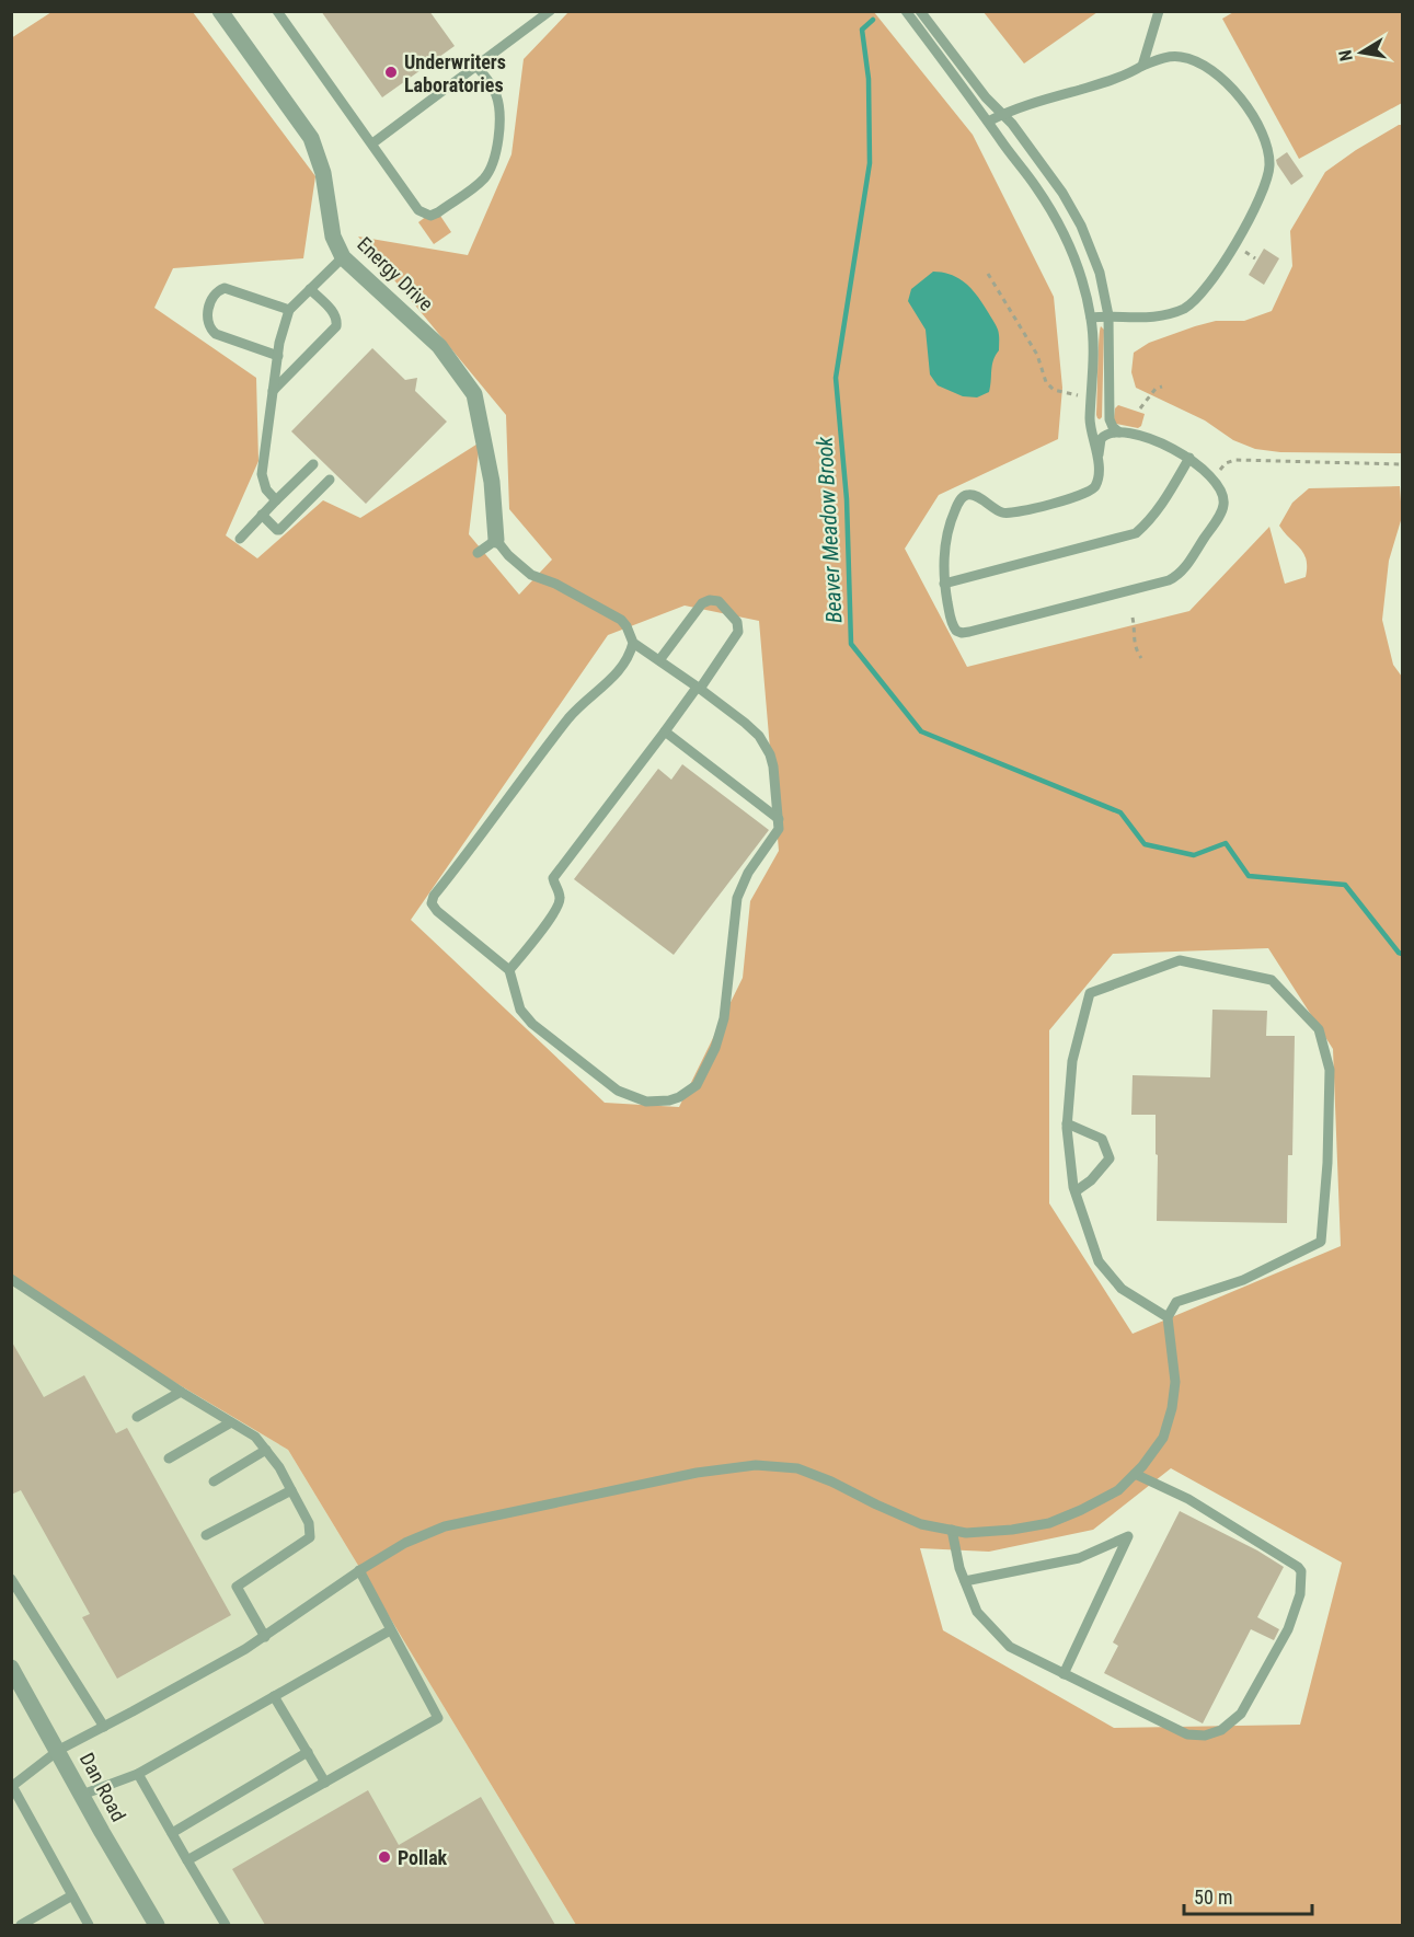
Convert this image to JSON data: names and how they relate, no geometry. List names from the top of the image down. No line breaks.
{"streets":{"street":["Energy Drive","Dan Road"]},"water":["Beaver Meadow Brook"],"places":["Underwriters Laboratories","Pollak"],"scale_bar":"50 m","north":"left"}
